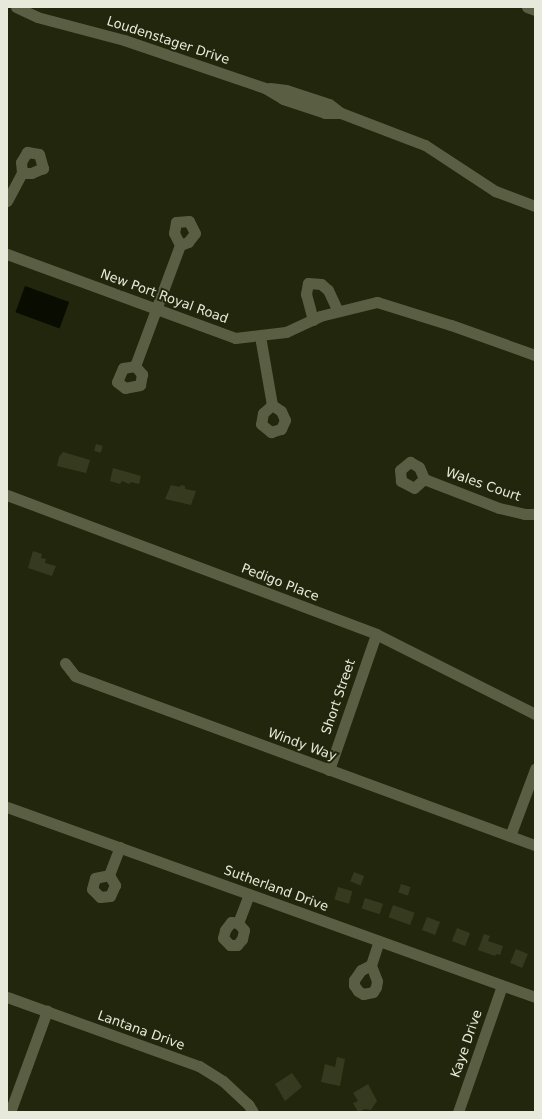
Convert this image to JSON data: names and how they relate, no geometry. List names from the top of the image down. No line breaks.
{"streets":{"street":["Loudenstager Drive","New Port Royal Road","Wales Court","Pedigo Place","Short Street","Windy Way","Sutherland Drive","Lantana Drive","Kaye Drive"]},"crossings":[["Pedigo Place","Short Street"],["Short Street","Windy Way"],["Sutherland Drive","Kaye Drive"]]}
